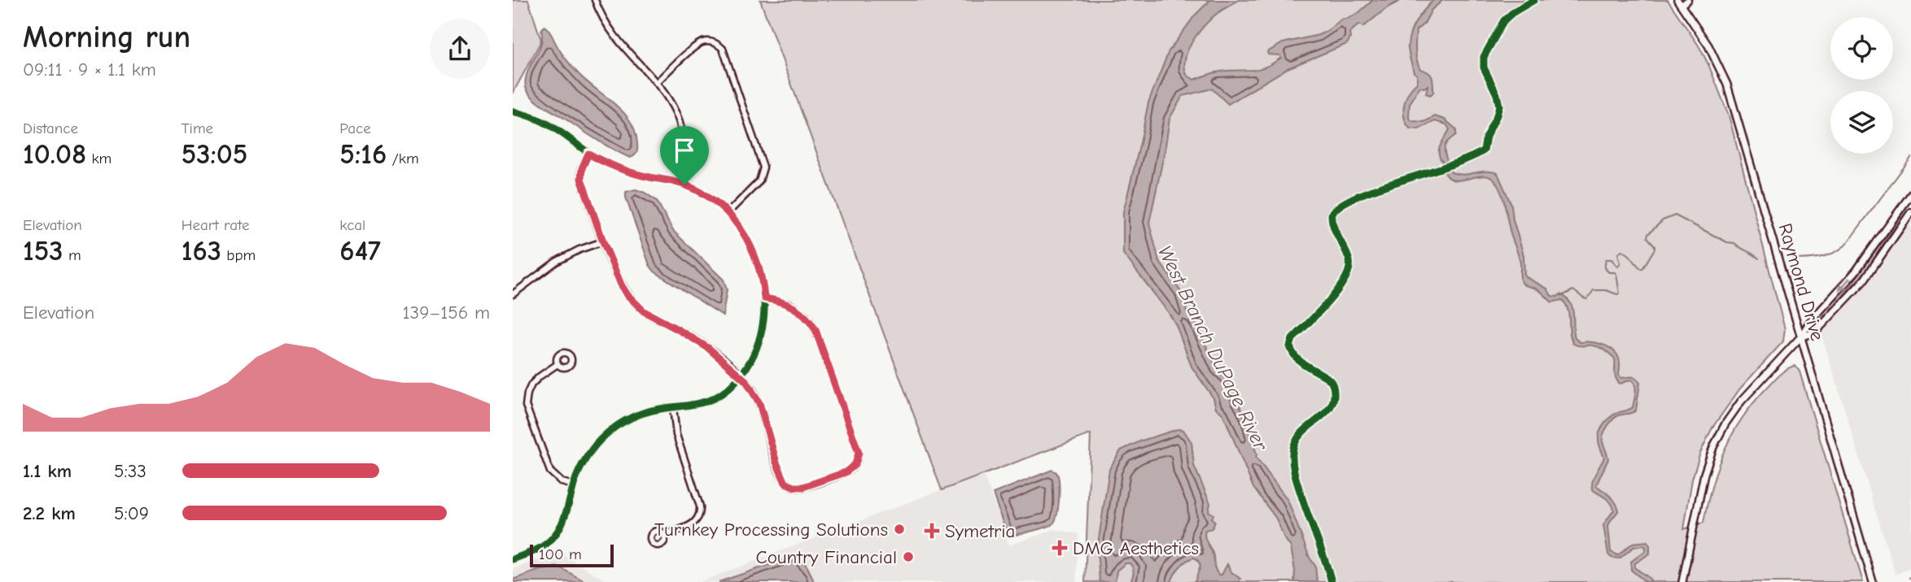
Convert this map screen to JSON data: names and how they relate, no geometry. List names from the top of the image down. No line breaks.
{"streets":{"street":["Raymond Drive"]},"water":["West Branch DuPage River"],"places":{"other":["Turnkey Processing Solutions","Country Financial"],"health":["Symetria","DMG Aesthetics"]},"scale_bar":"100 m","page":{"heading":["Morning run","09:11 · 9 × 1.1 km"],"stats":[["Distance","10.08 km"],["Time","53:05"],["Pace","5:16 /km"],["Elevation","153 m"],["Heart rate","163 bpm"],["kcal","647"]],"chart":["Elevation","139–156 m"],"list":[{"name":"1.1 km","note":"5:33"},{"name":"2.2 km","note":"5:09"}],"scale":"100 m"}}
